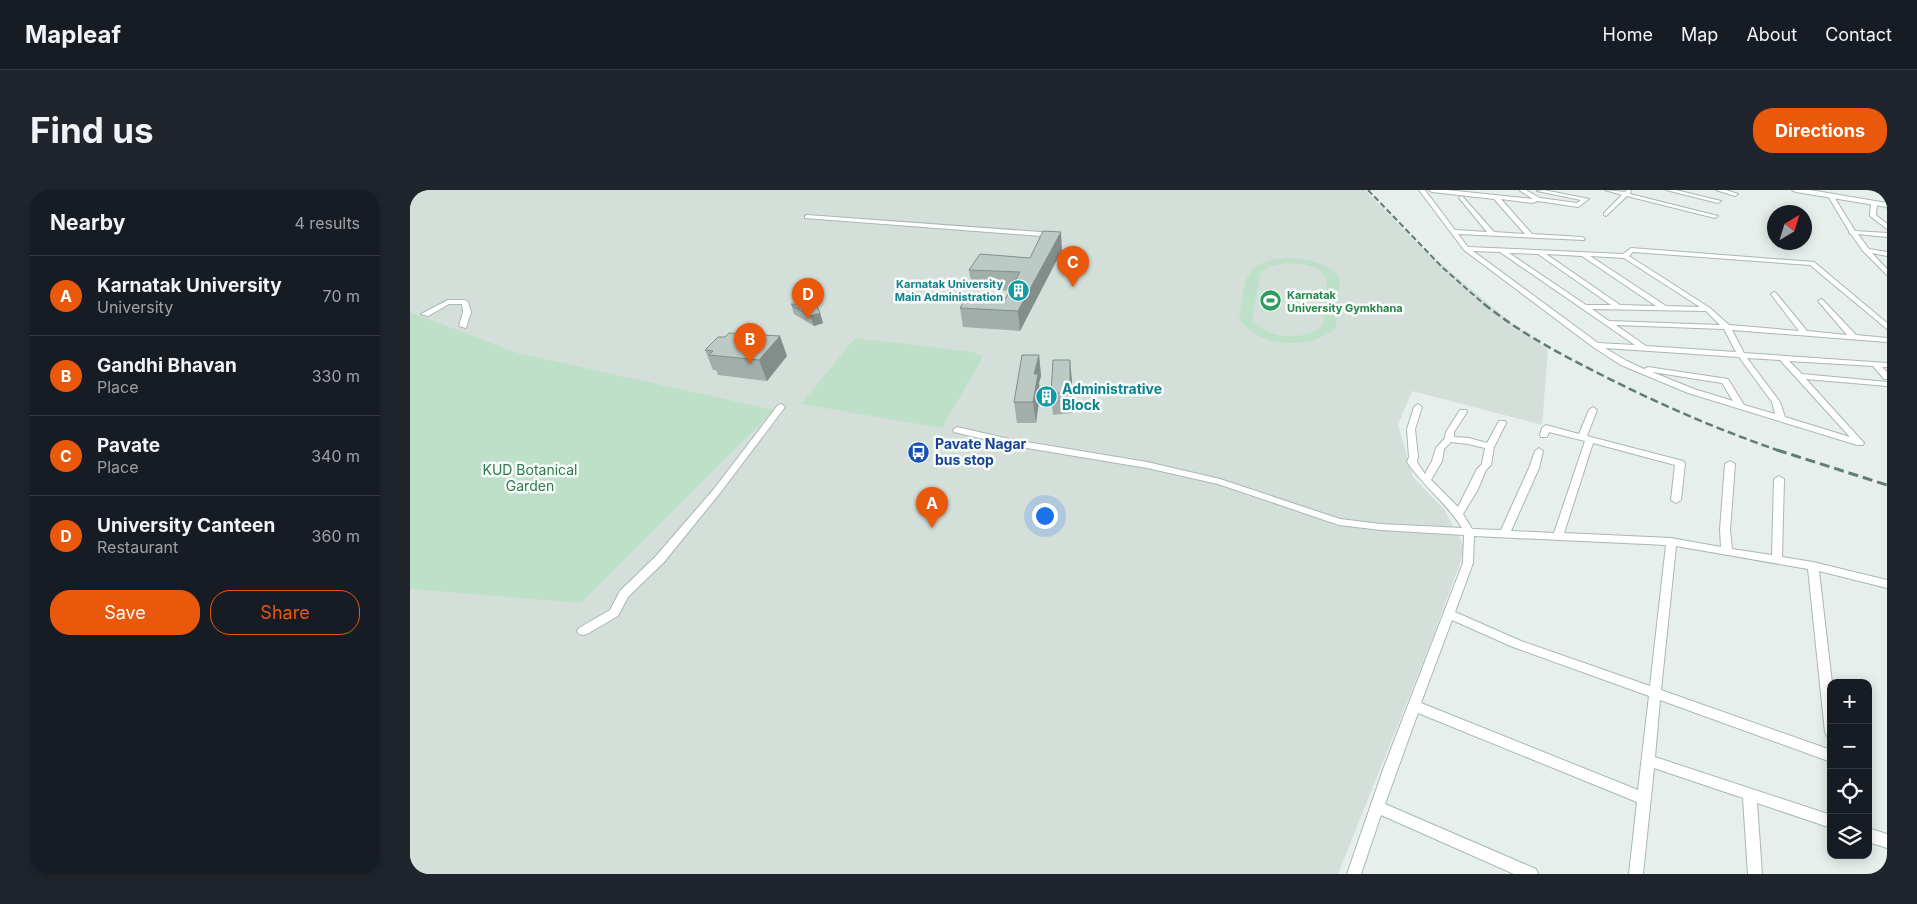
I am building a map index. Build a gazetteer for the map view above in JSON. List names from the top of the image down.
{
  "parks": ["KUD Botanical Garden"],
  "places": {
    "building": ["Karnatak University Main Administration", "Administrative Block"],
    "sports": ["Karnatak University Gymkhana"],
    "bus stop": ["Pavate Nagar bus stop"]
  },
  "north": "top right",
  "page": {
    "header": "Mapleaf",
    "nav": [
      "Home",
      "Map",
      "About",
      "Contact"
    ],
    "buttons": [
      "Directions",
      ["Save", "Share"]
    ],
    "title": "Find us",
    "heading": ["Nearby", "4 results"],
    "pins": [
      "C",
      "D",
      "B",
      "A"
    ],
    "list": [
      {
        "mark": "A",
        "name": "Karnatak University",
        "note": "University",
        "value": "70 m"
      },
      {
        "mark": "B",
        "name": "Gandhi Bhavan",
        "note": "Place",
        "value": "330 m"
      },
      {
        "mark": "C",
        "name": "Pavate",
        "note": "Place",
        "value": "340 m"
      },
      {
        "mark": "D",
        "name": "University Canteen",
        "note": "Restaurant",
        "value": "360 m"
      }
    ],
    "map_buttons": ["+", "−"]
  }
}
